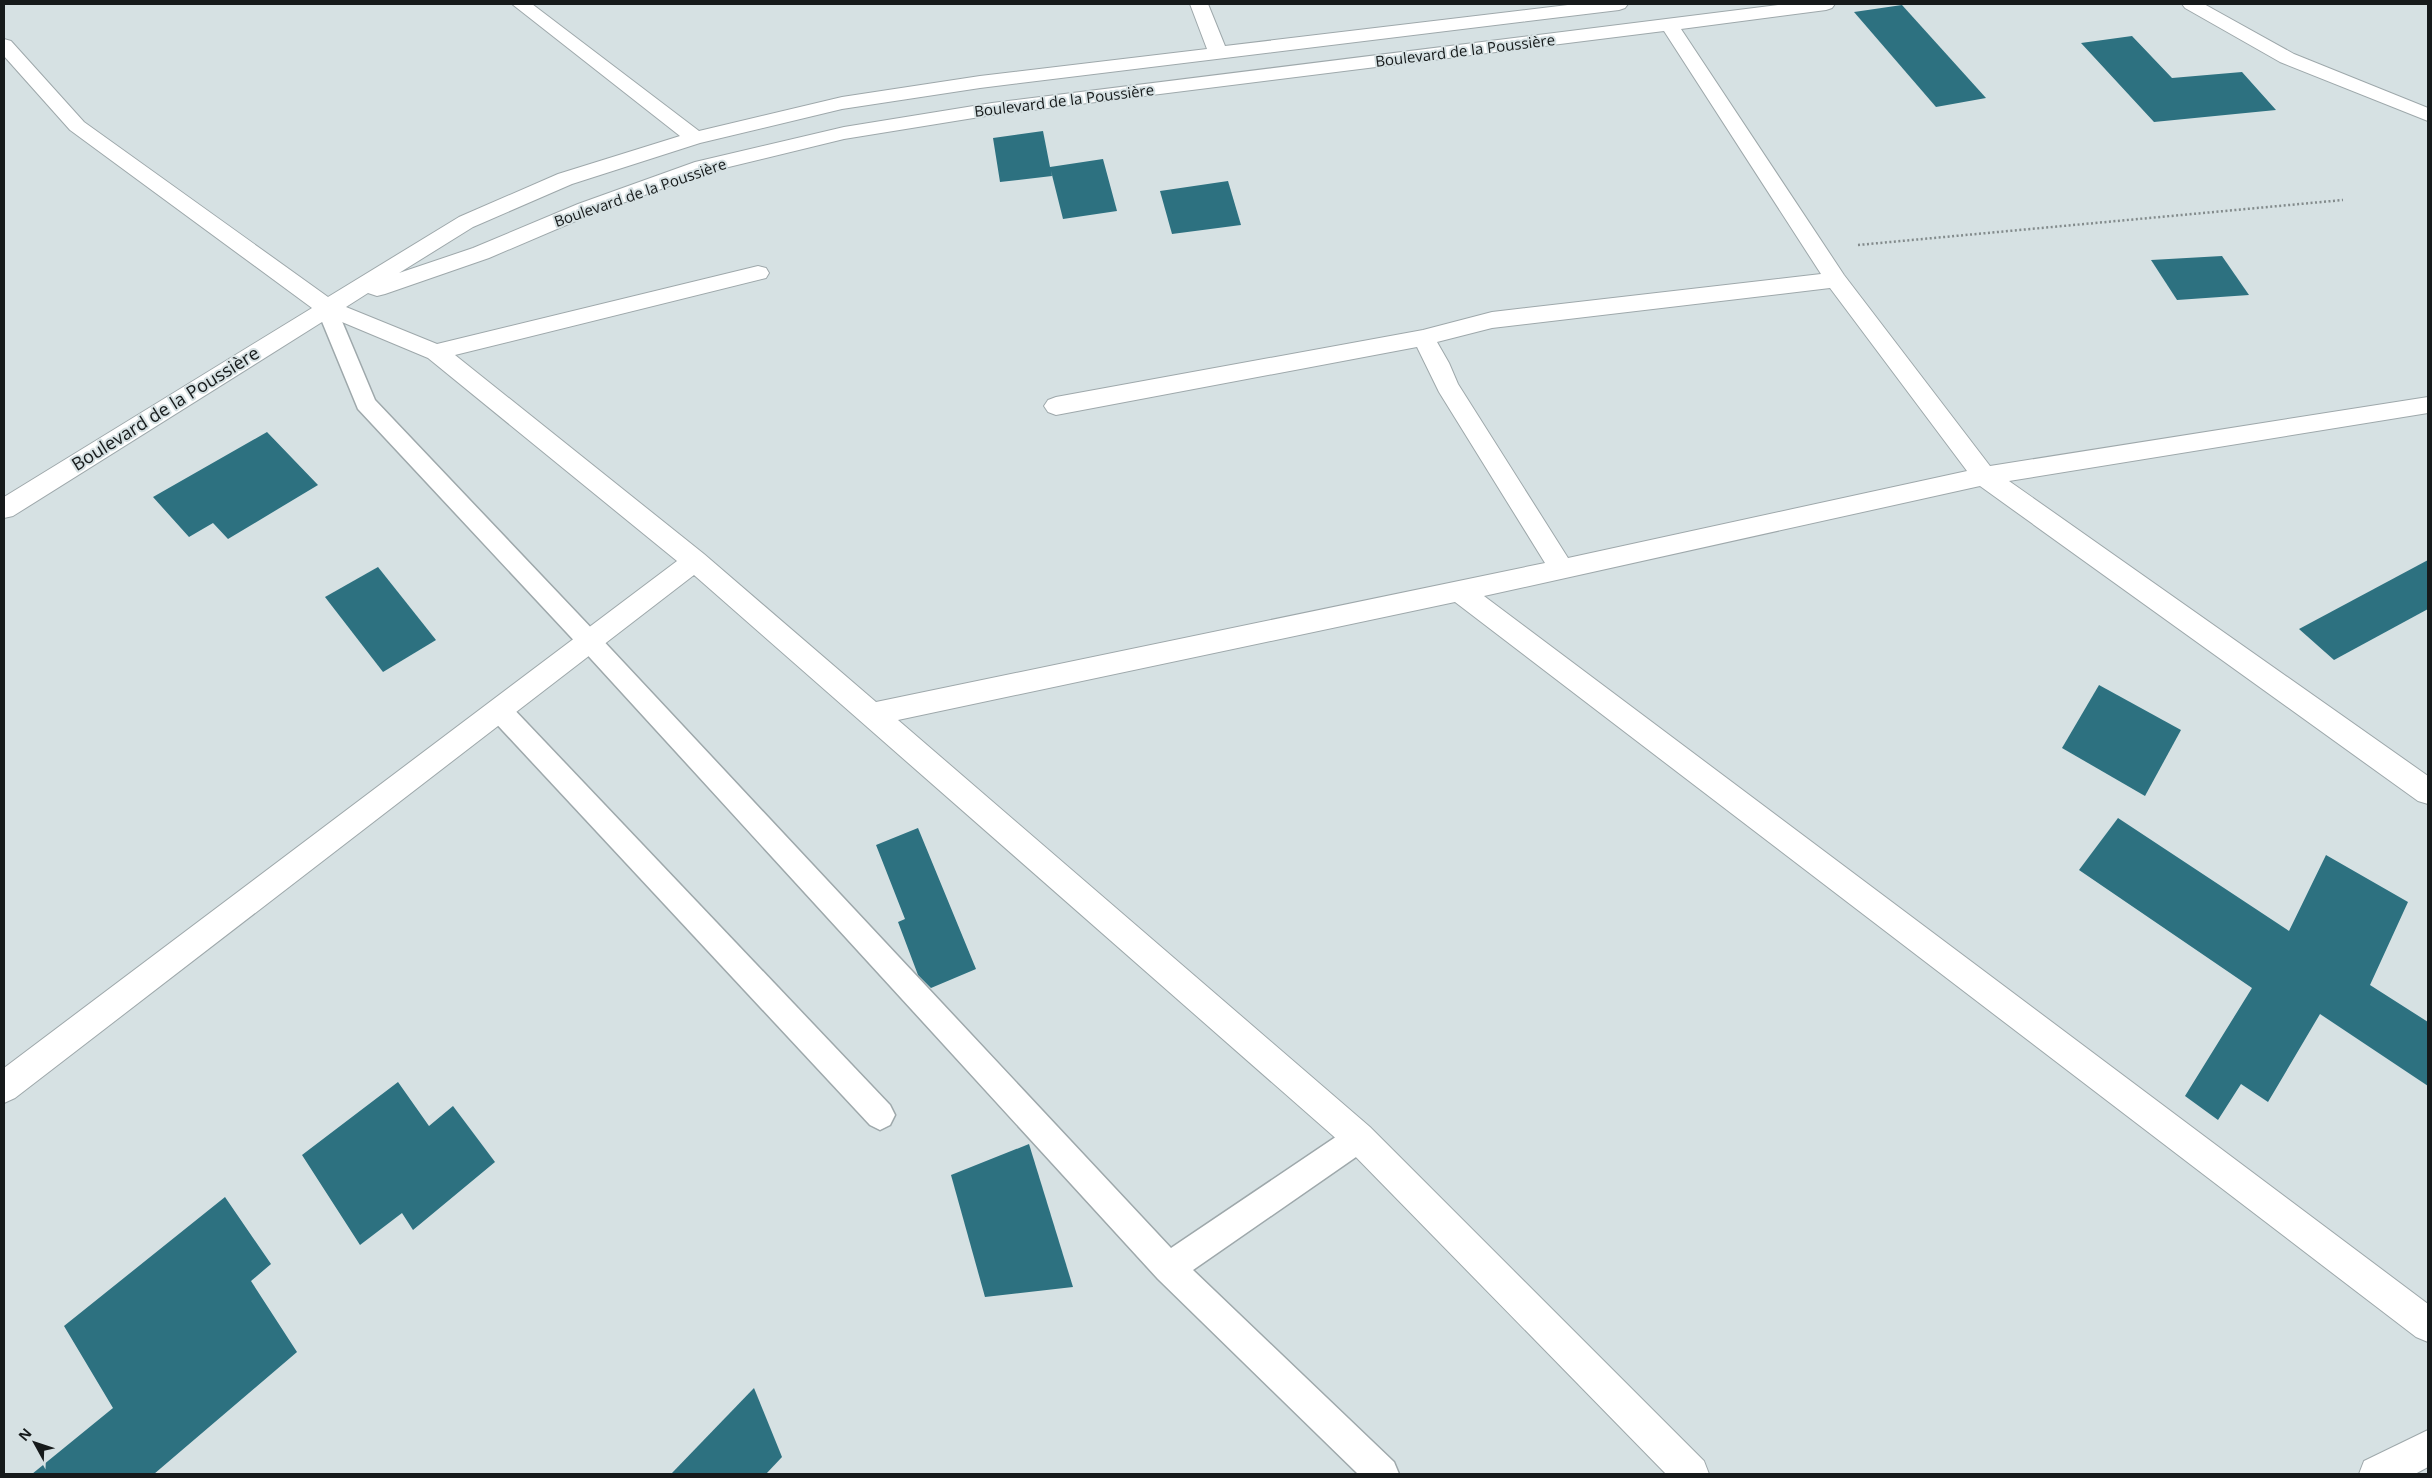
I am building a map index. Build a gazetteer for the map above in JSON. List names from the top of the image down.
{
  "streets": {
    "street": ["Boulevard de la Poussière"]
  },
  "north": "top left"
}
